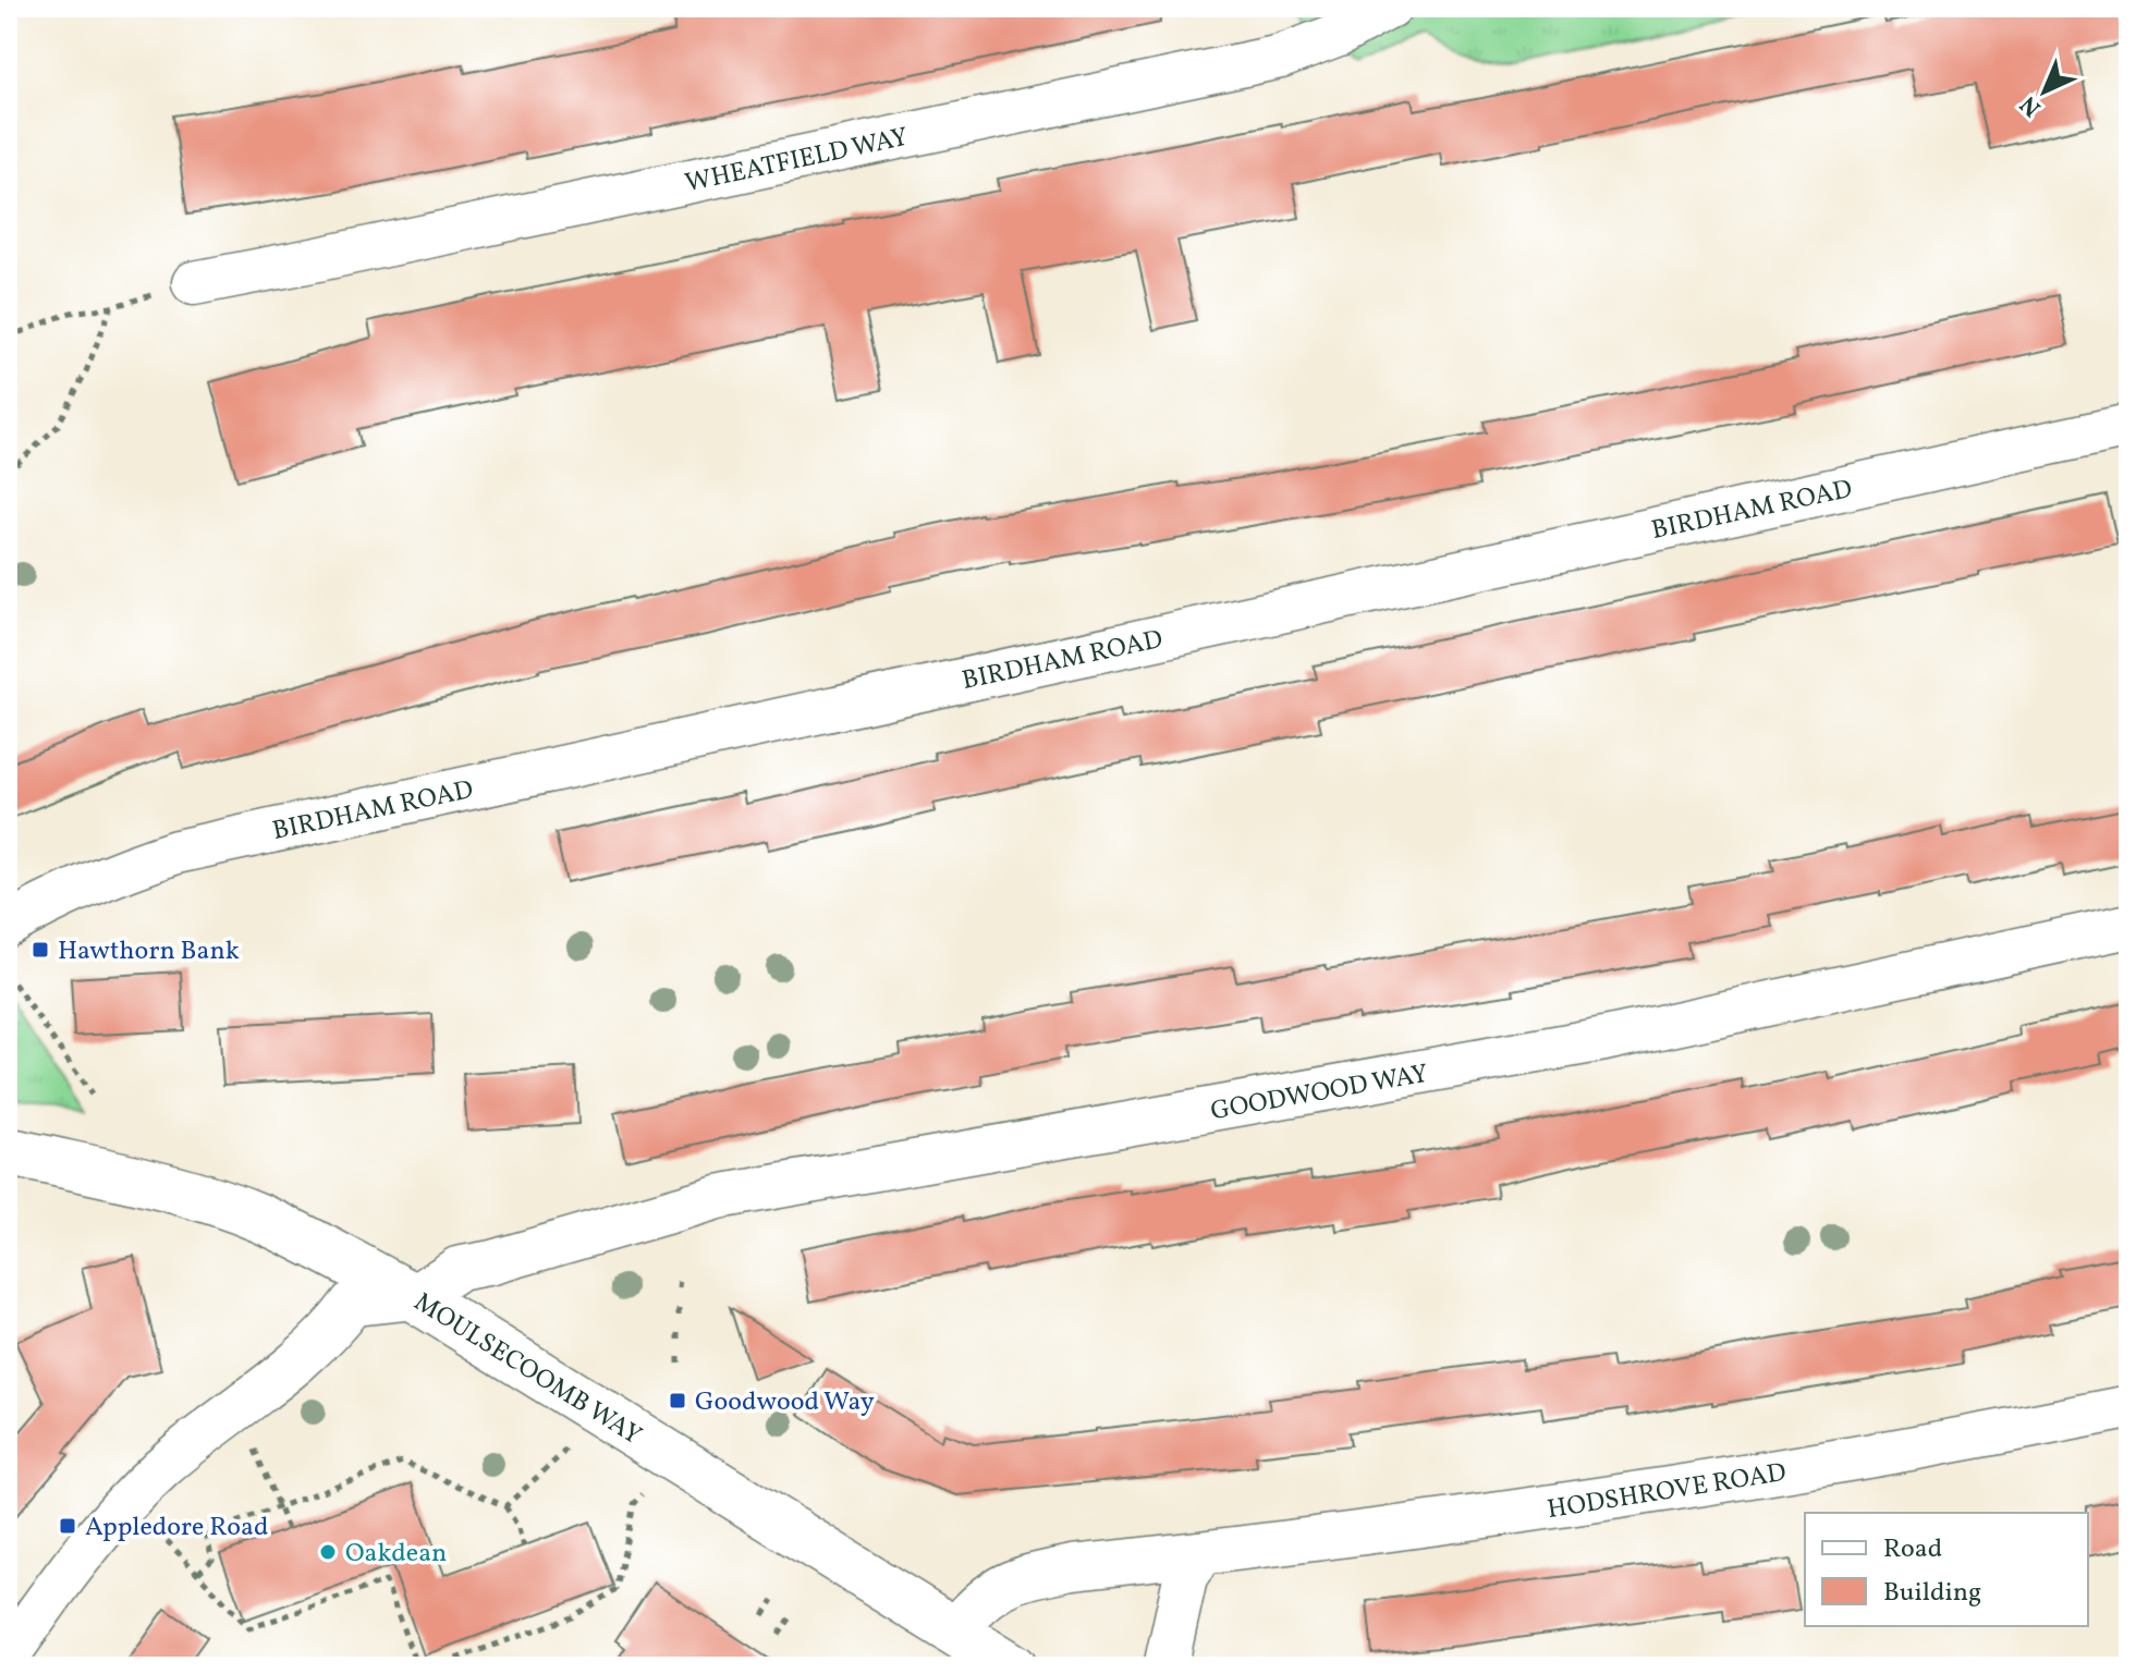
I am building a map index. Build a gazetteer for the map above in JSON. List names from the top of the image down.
{
  "streets": {
    "street": [
      "WHEATFIELD WAY",
      "BIRDHAM ROAD",
      "GOODWOOD WAY",
      "MOULSECOOMB WAY",
      "HODSHROVE ROAD"
    ]
  },
  "crossings": [
    ["GOODWOOD WAY", "MOULSECOOMB WAY"],
    ["MOULSECOOMB WAY", "HODSHROVE ROAD"]
  ],
  "places": {
    "transit": ["Hawthorn Bank", "Goodwood Way", "Appledore Road"],
    "other": ["Oakdean"]
  },
  "legend": ["Road", "Building"],
  "north": "bottom left"
}
